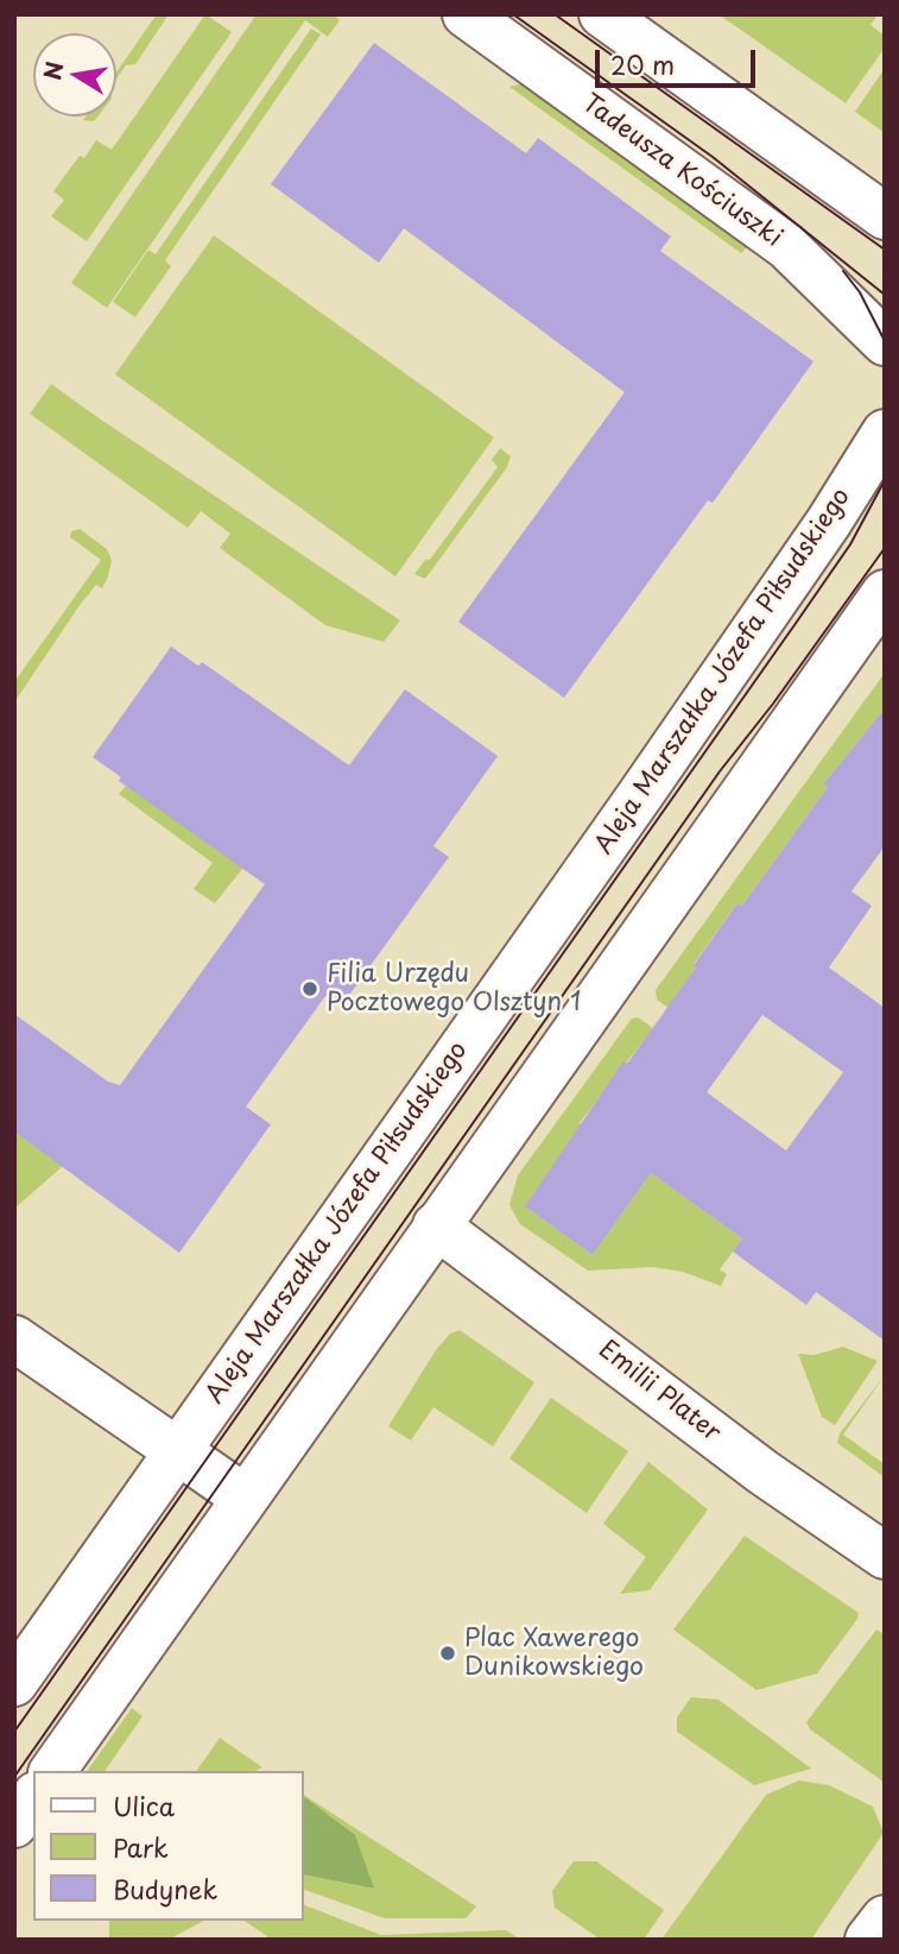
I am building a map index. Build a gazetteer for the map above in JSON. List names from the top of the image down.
{
  "streets": {
    "street": ["Tadeusza Kościuszki", "Aleja Marszałka Józefa Piłsudskiego", "Emilii Plater"]
  },
  "places": ["Filia Urzędu Pocztowego Olsztyn 1", "Plac Xawerego Dunikowskiego"],
  "legend": ["Ulica", "Park", "Budynek"],
  "scale_bar": "20 m",
  "north": "left"
}
